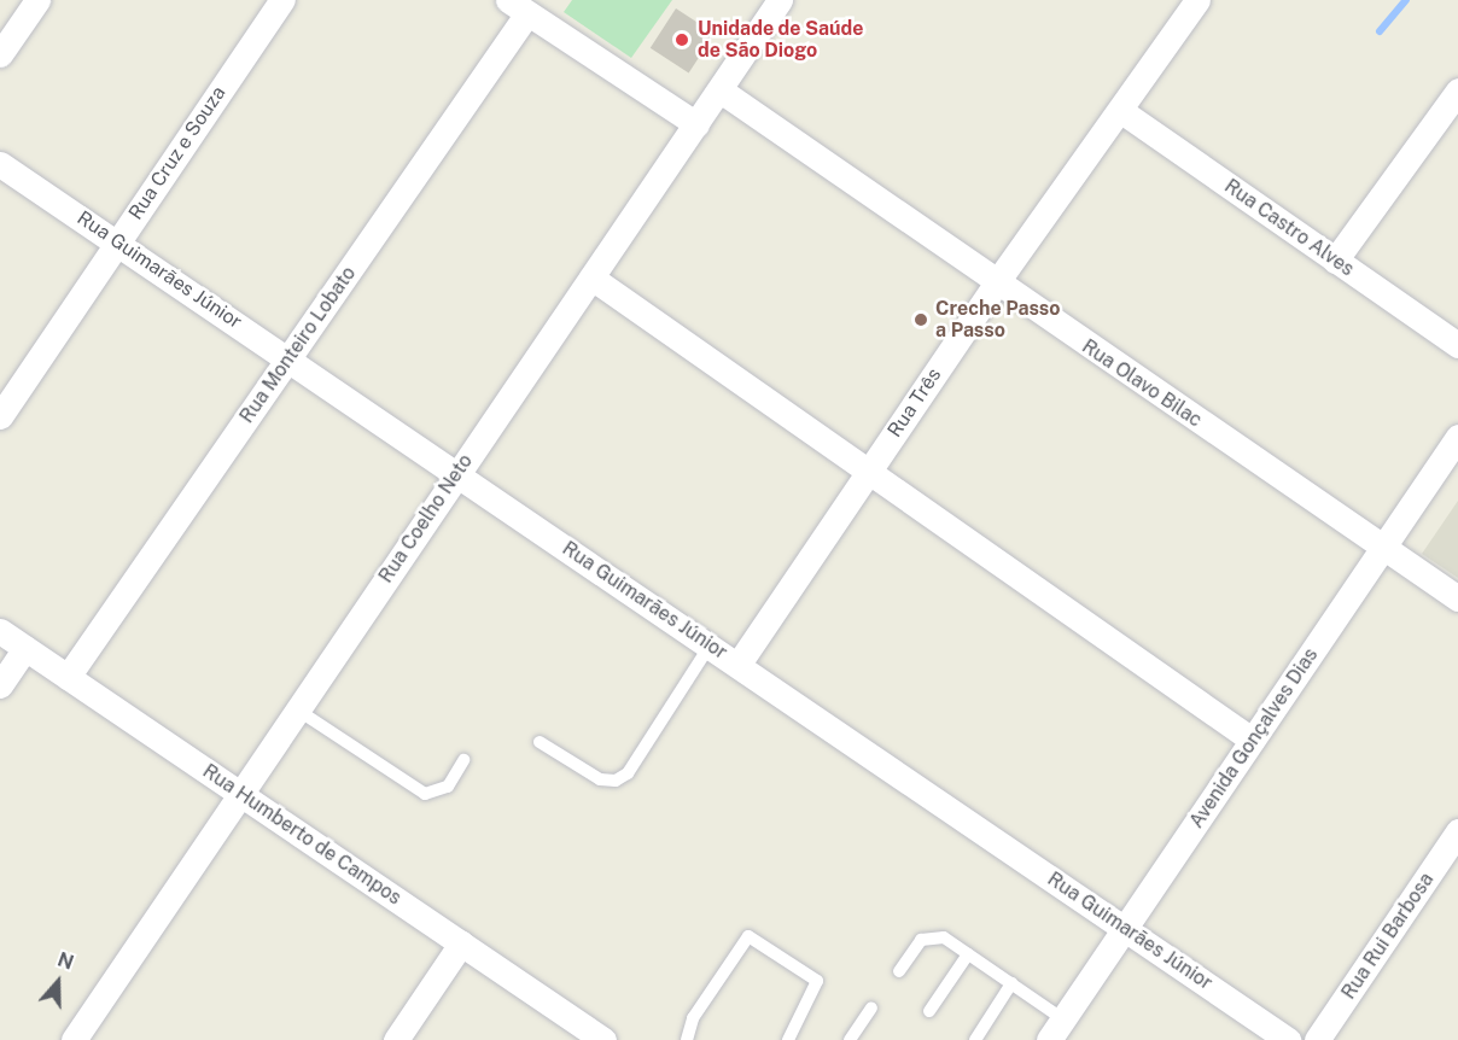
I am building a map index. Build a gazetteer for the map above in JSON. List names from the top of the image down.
{
  "streets": {
    "street": [
      "Rua Cruz e Souza",
      "Rua Castro Alves",
      "Rua Guimarães Júnior",
      "Rua Monteiro Lobato",
      "Rua Olavo Bilac",
      "Rua Três",
      "Rua Coelho Neto",
      "Avenida Gonçalves Dias",
      "Rua Humberto de Campos",
      "Rua Rui Barbosa"
    ]
  },
  "crossings": [
    ["Rua Cruz e Souza", "Rua Guimarães Júnior"],
    ["Rua Castro Alves", "Rua Três"],
    ["Rua Guimarães Júnior", "Rua Monteiro Lobato"],
    ["Rua Guimarães Júnior", "Rua Três"],
    ["Rua Guimarães Júnior", "Rua Coelho Neto"],
    ["Rua Guimarães Júnior", "Avenida Gonçalves Dias"],
    ["Rua Monteiro Lobato", "Rua Humberto de Campos"],
    ["Rua Olavo Bilac", "Rua Três"],
    ["Rua Olavo Bilac", "Rua Coelho Neto"],
    ["Rua Olavo Bilac", "Avenida Gonçalves Dias"],
    ["Rua Coelho Neto", "Rua Humberto de Campos"]
  ],
  "places": ["Unidade de Saúde de São Diogo", "Creche Passo a Passo"],
  "north": "top"
}
